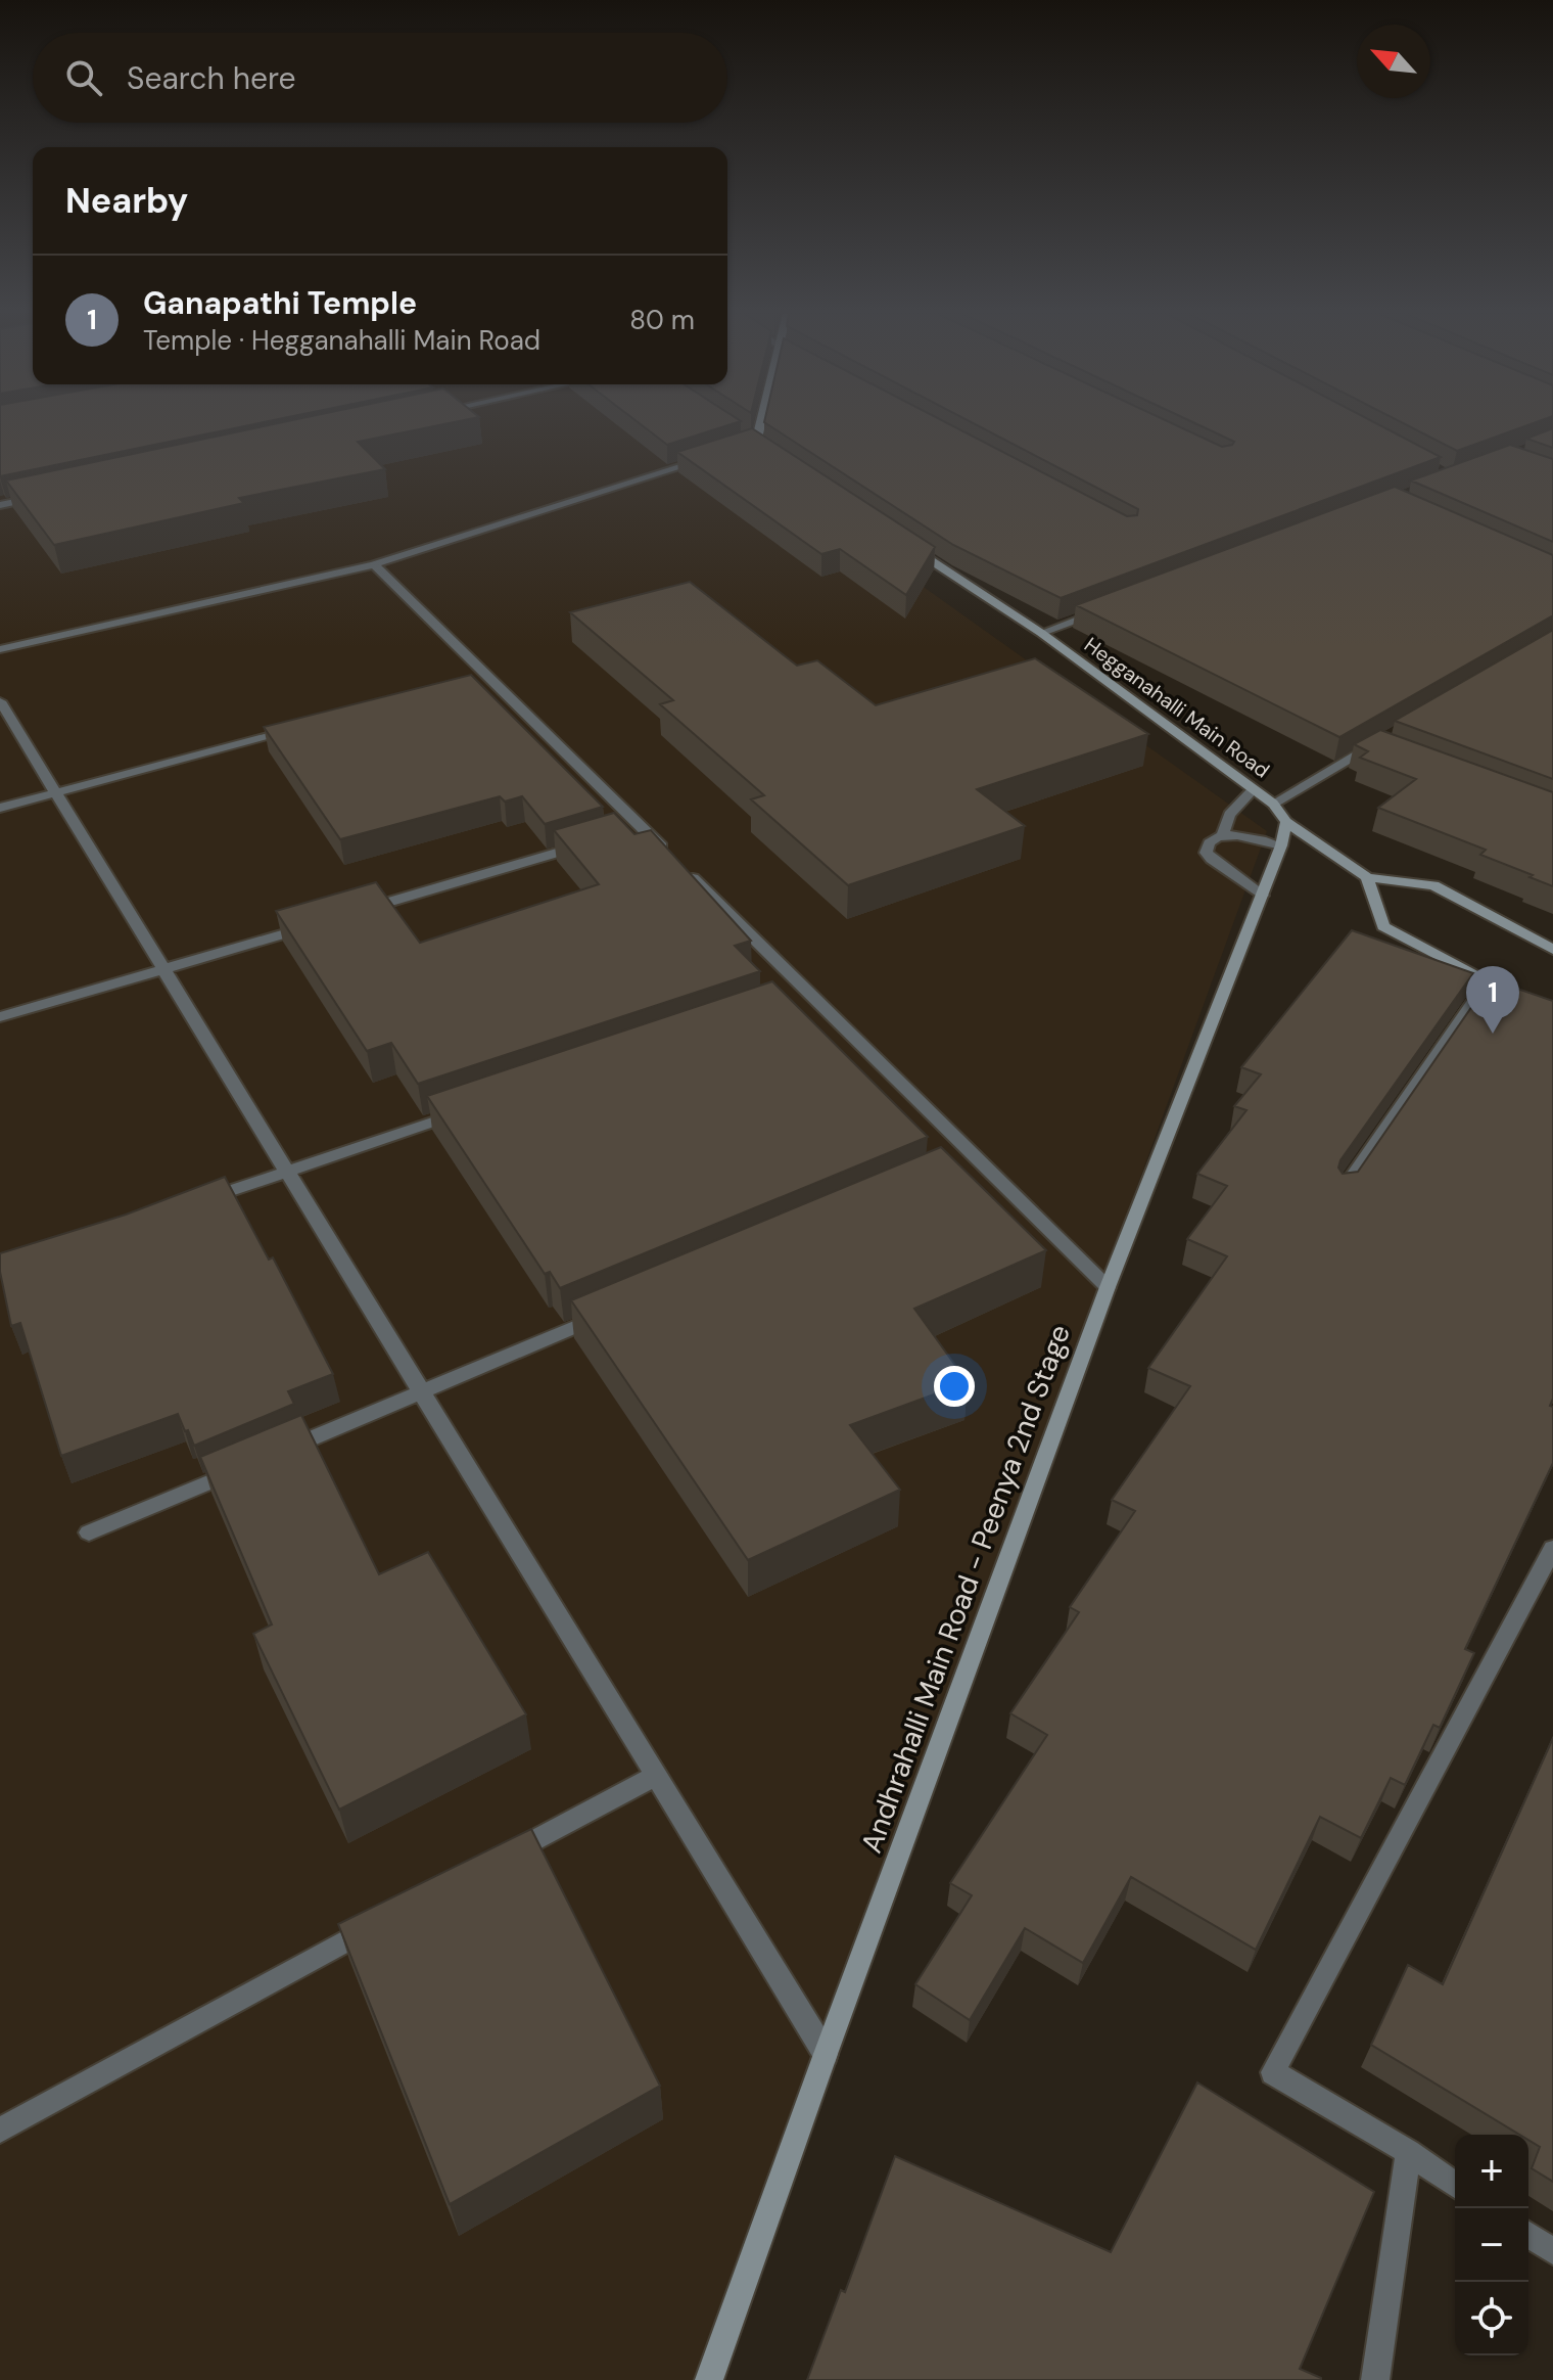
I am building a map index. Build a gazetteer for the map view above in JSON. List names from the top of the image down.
{
  "streets": {
    "street": ["Hegganahalli Main Road", "Andhrahalli Main Road - Peenya 2nd Stage"]
  },
  "crossings": [
    ["Hegganahalli Main Road", "Andhrahalli Main Road - Peenya 2nd Stage"]
  ],
  "north": "top left",
  "page": {
    "search": "Search here",
    "heading": "Nearby",
    "list": [
      {
        "mark": "1",
        "name": "Ganapathi Temple",
        "note": "Temple · Hegganahalli Main Road",
        "value": "80 m"
      }
    ],
    "pins": "1",
    "map_buttons": ["+", "−"]
  }
}
